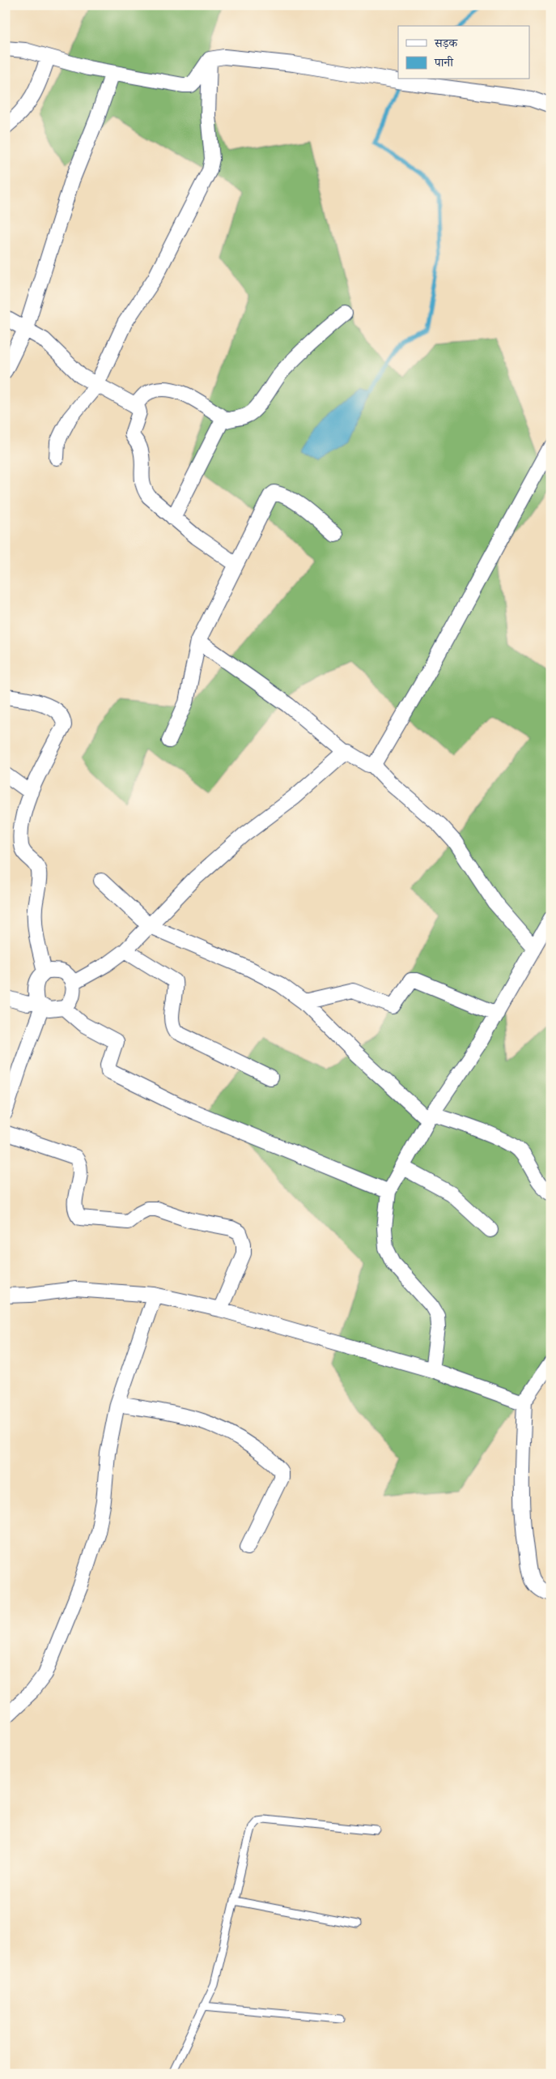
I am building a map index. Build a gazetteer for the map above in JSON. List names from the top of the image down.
{
  "legend": ["सड़क", "पानी"]
}
